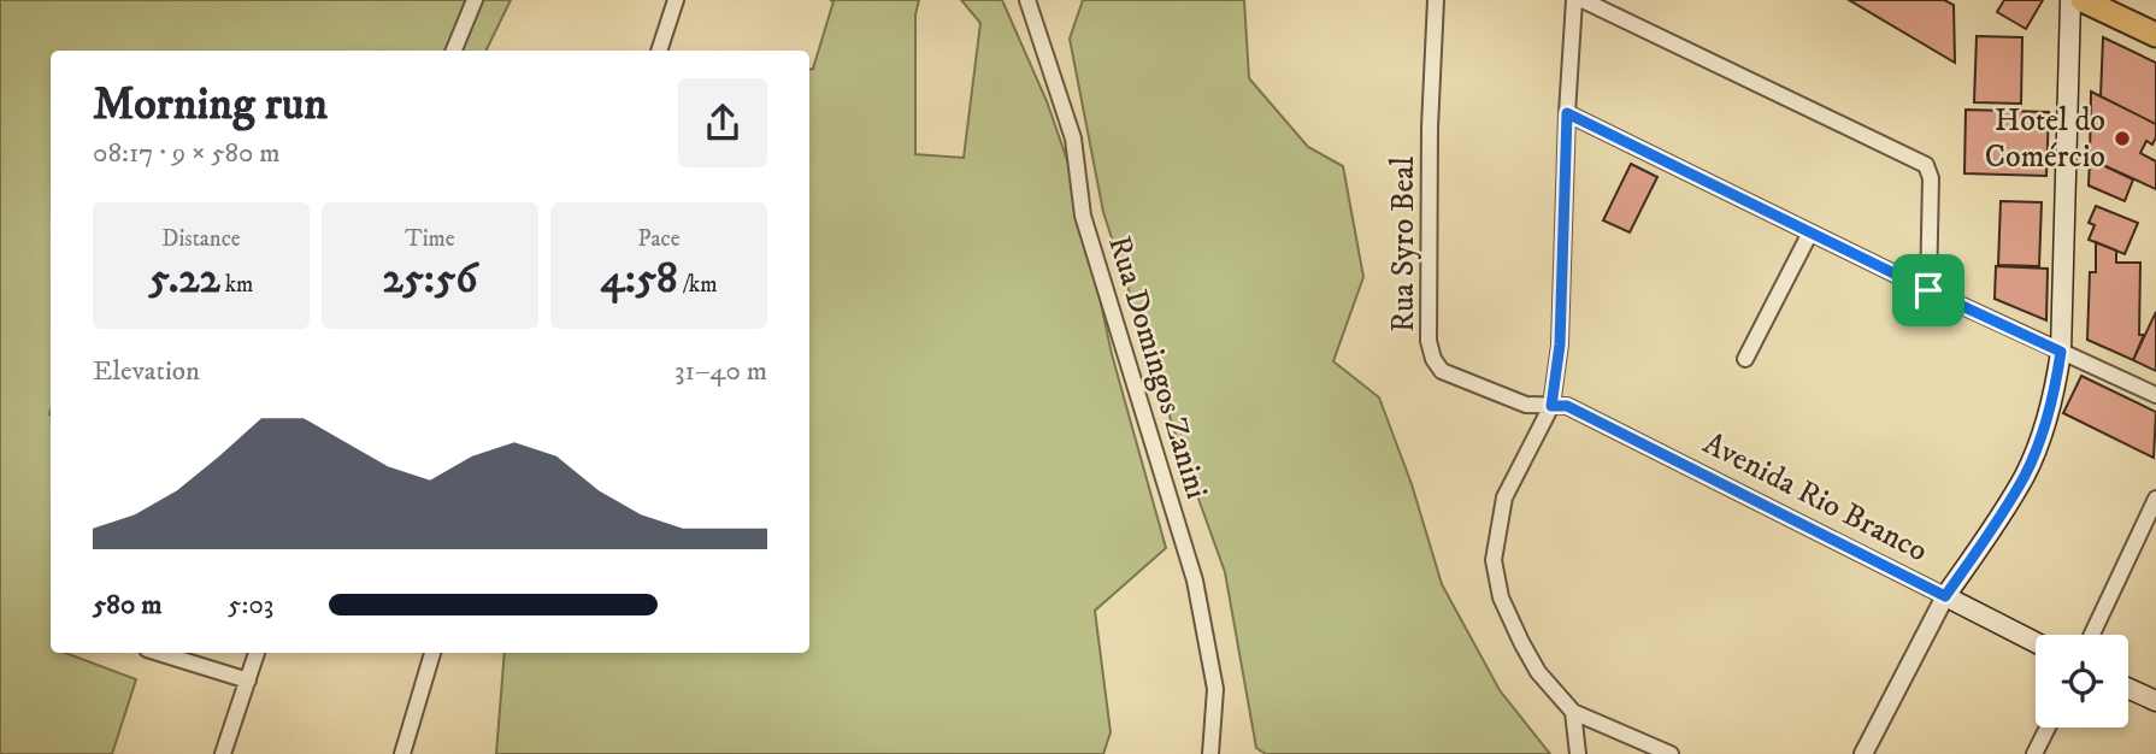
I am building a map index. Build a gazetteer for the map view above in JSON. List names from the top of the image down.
{
  "streets": {
    "main road": ["Avenida Rio Branco"],
    "street": ["Rua Syro Beal", "Rua Domingos Zanini"]
  },
  "crossings": [
    ["Rua Syro Beal", "Avenida Rio Branco"]
  ],
  "places": ["Hotel do Comércio"],
  "page": {
    "heading": ["Morning run", "08:17 · 9 × 580 m"],
    "stats": [
      ["Distance", "5.22 km"],
      ["Time", "25:56"],
      ["Pace", "4:58 /km"]
    ],
    "chart": ["Elevation", "31–40 m"],
    "list": [
      {
        "name": "580 m",
        "note": "5:03"
      }
    ]
  }
}
